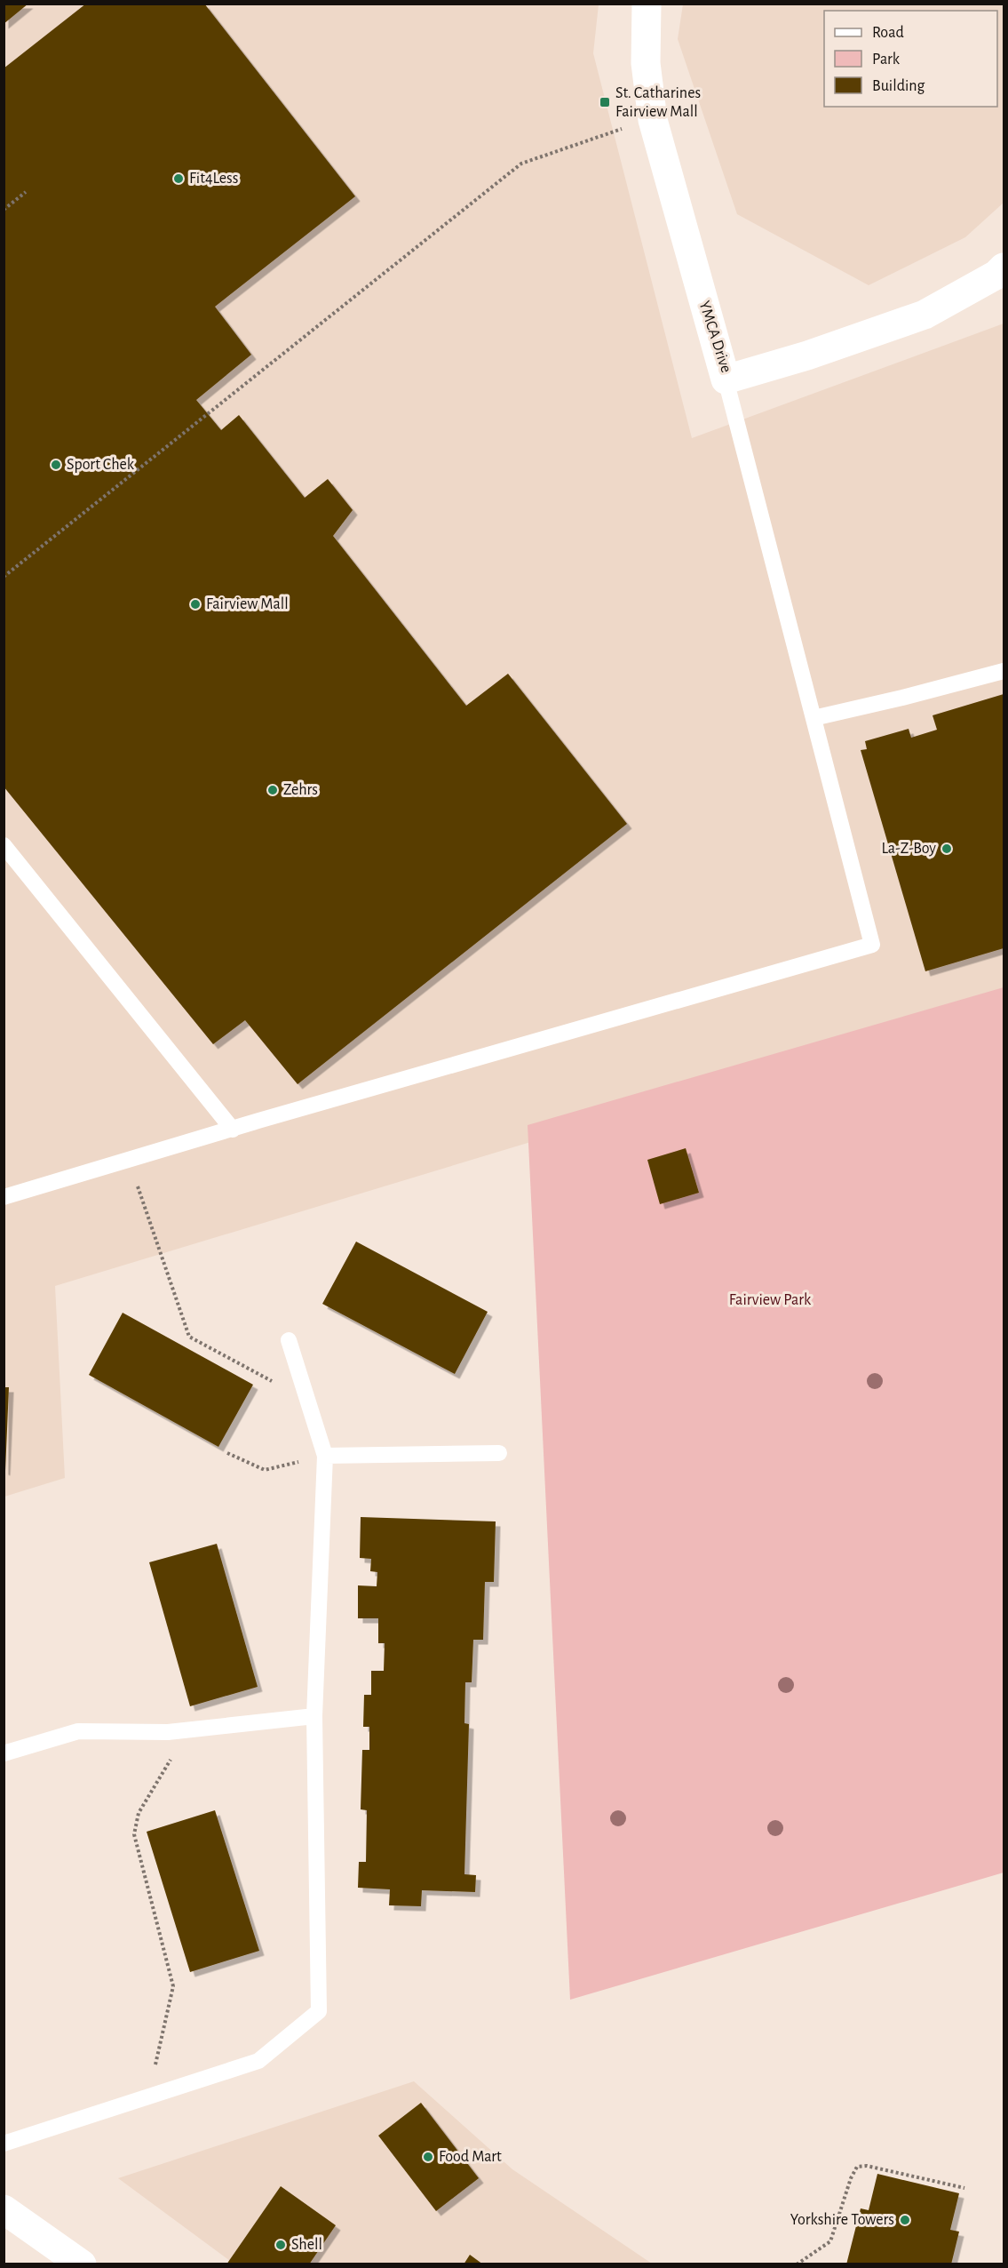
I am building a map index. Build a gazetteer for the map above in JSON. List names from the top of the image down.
{
  "streets": {
    "street": ["YMCA Drive"]
  },
  "parks": ["Fairview Park"],
  "places": {
    "transit": ["St. Catharines Fairview Mall"],
    "other": [
      "Fit4Less",
      "Sport Chek",
      "Fairview Mall",
      "Zehrs",
      "La-Z-Boy",
      "Food Mart",
      "Yorkshire Towers",
      "Shell"
    ]
  },
  "legend": ["Road", "Park", "Building"]
}
